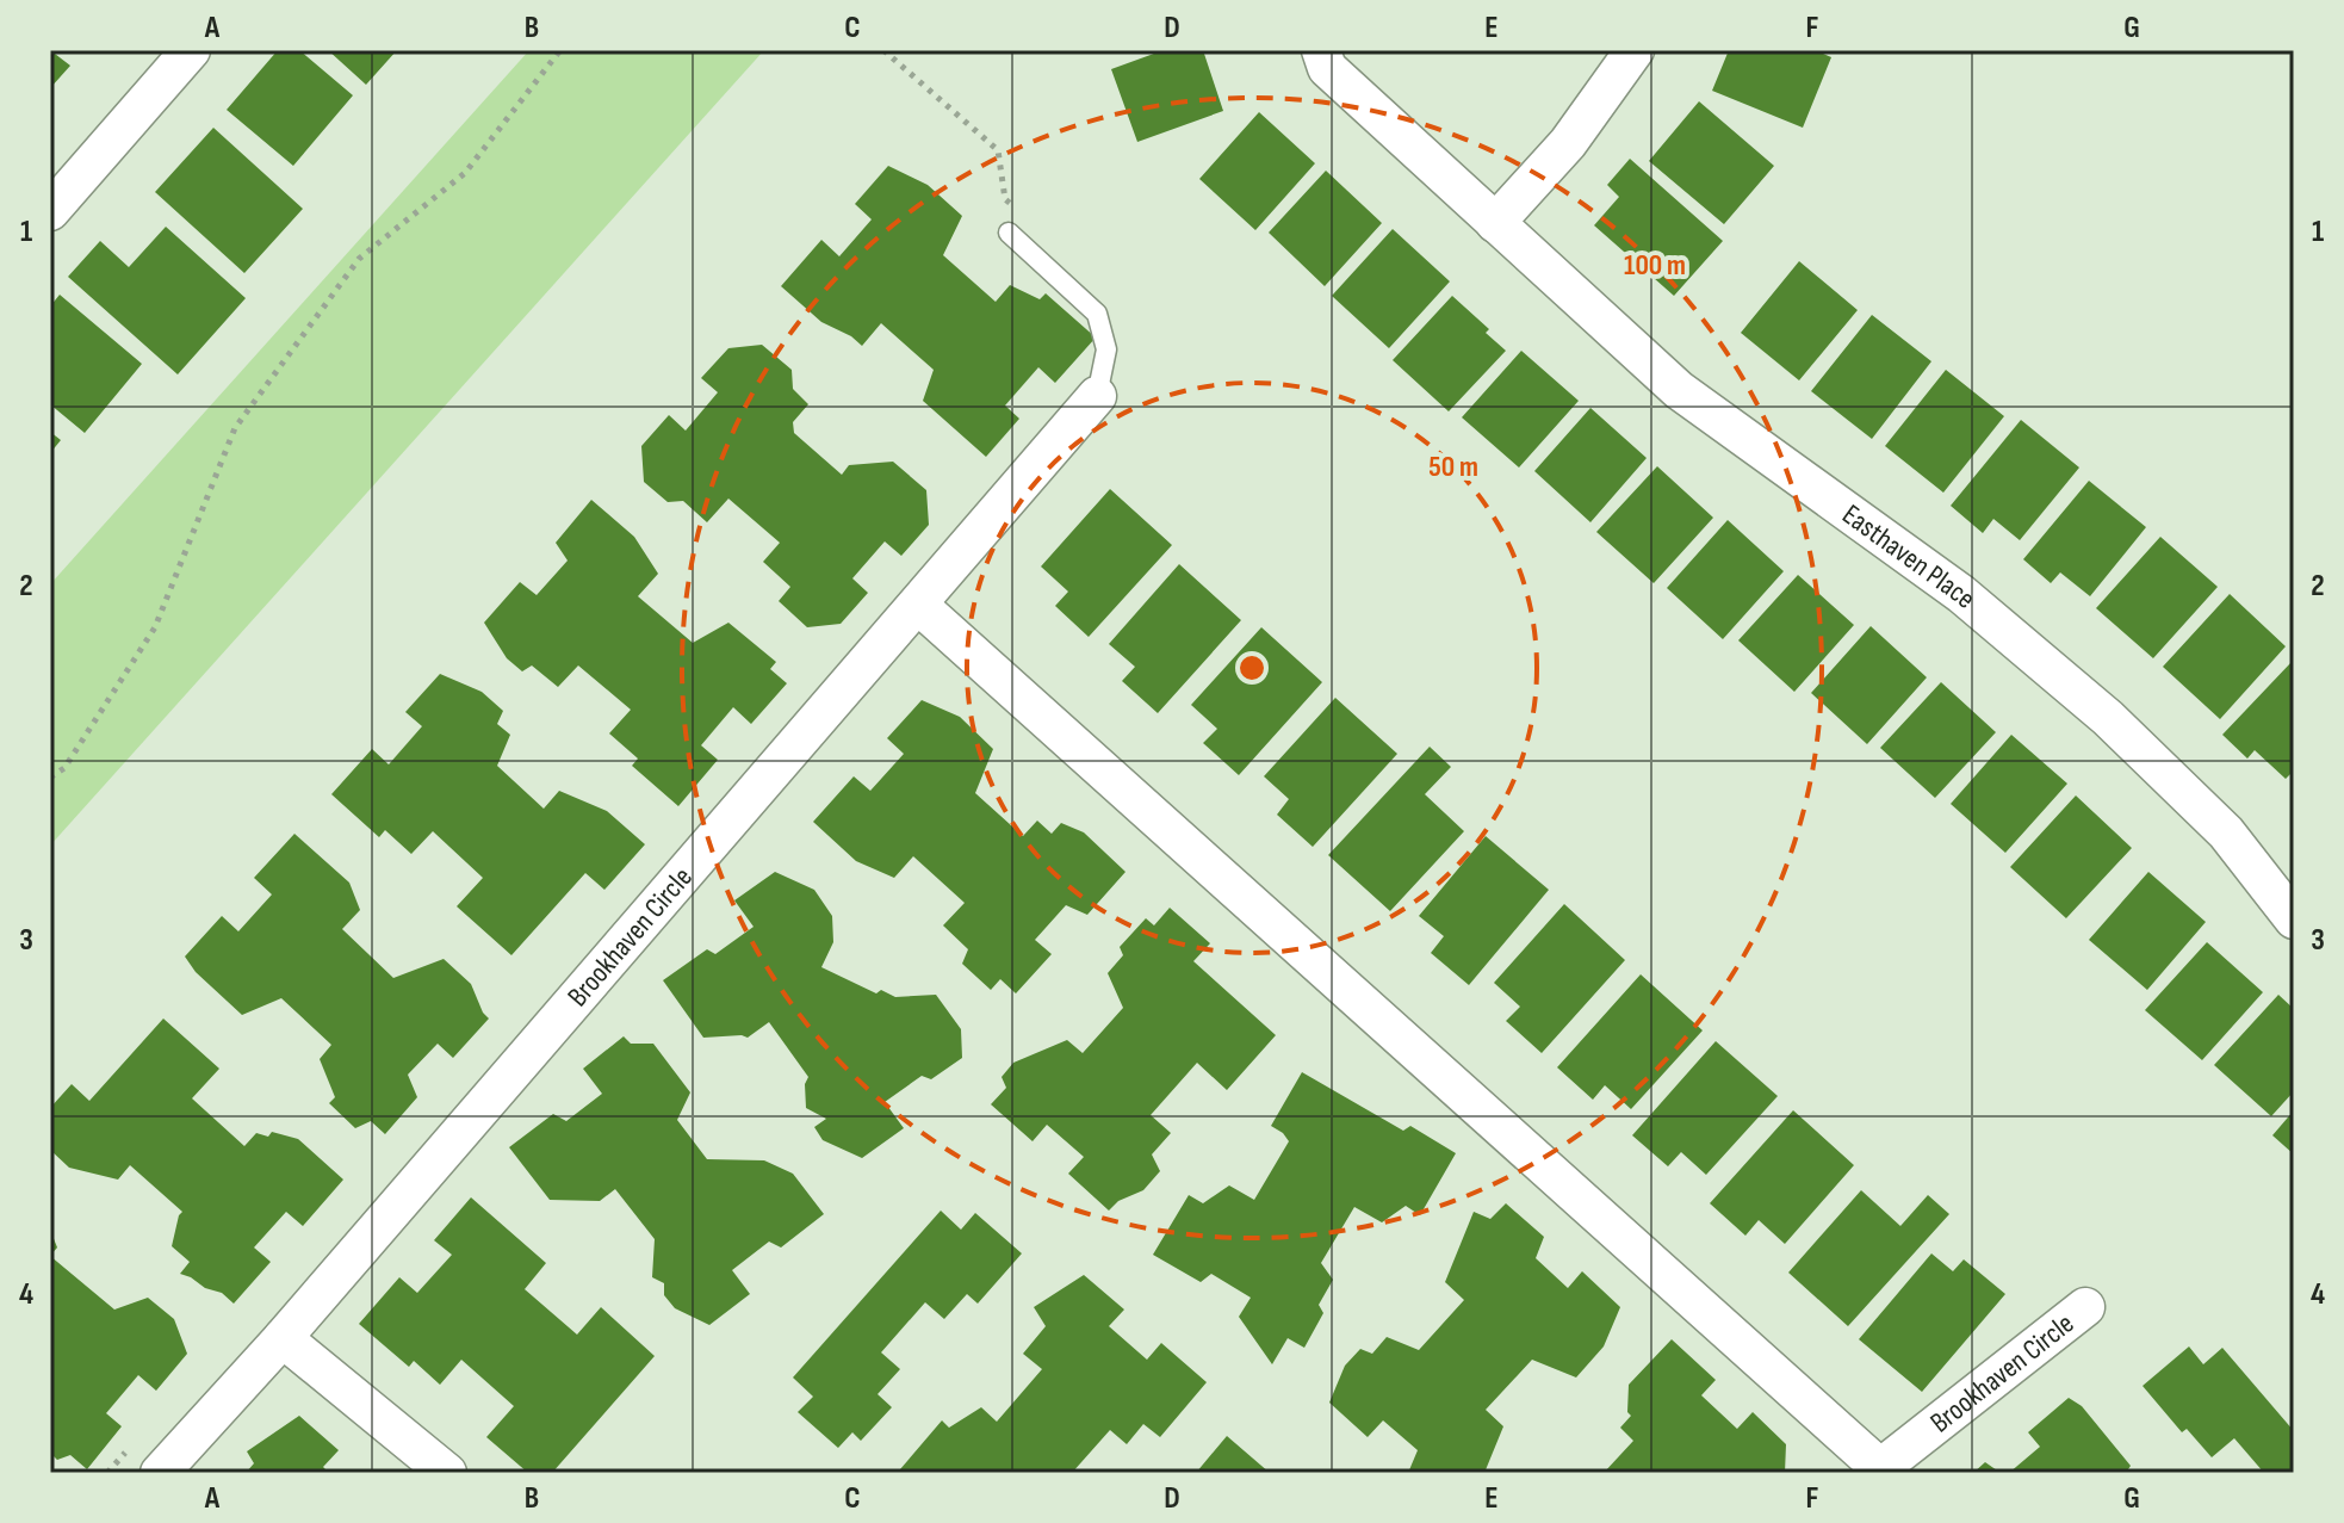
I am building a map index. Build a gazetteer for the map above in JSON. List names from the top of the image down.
{
  "streets": {
    "street": ["Easthaven Place", "Brookhaven Circle"]
  },
  "grid": {
    "columns": [
      "A",
      "B",
      "C",
      "D",
      "E",
      "F",
      "G"
    ],
    "rows": [
      "1",
      "2",
      "3",
      "4"
    ]
  },
  "rings": ["100 m", "50 m"]
}
